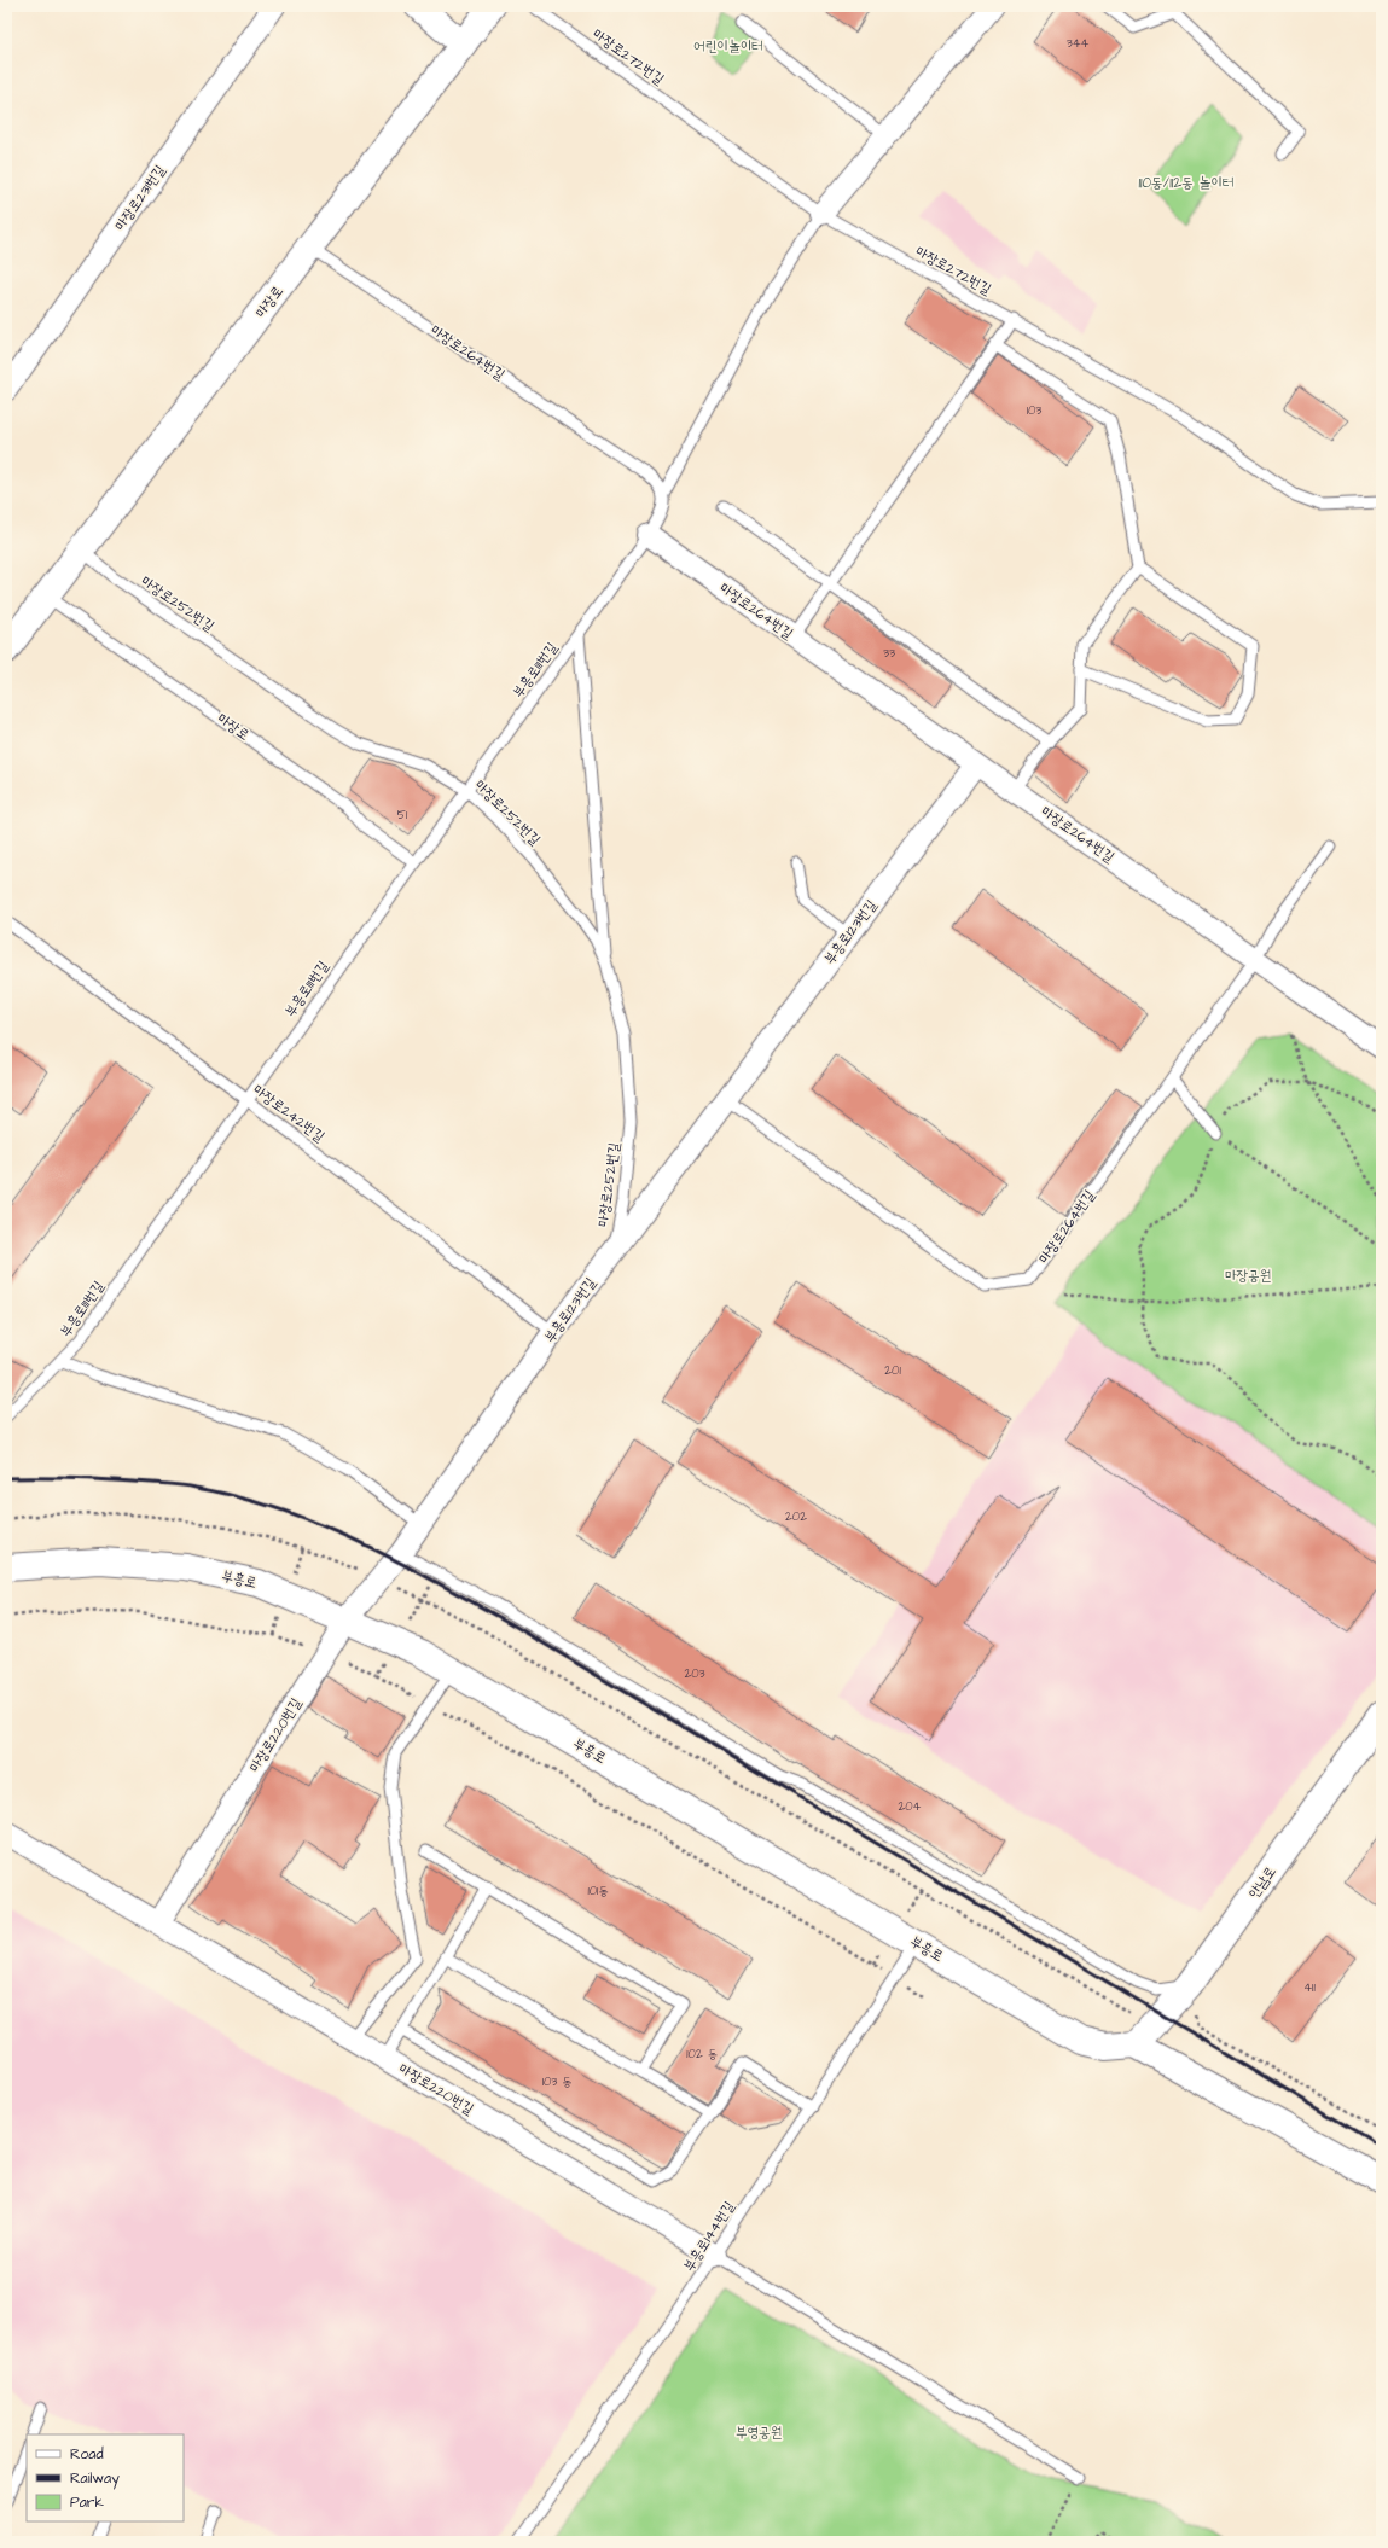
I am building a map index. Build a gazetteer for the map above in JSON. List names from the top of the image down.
{
  "streets": {
    "main road": ["마장로", "부흥로", "안남로"],
    "street": [
      "마장로231번길",
      "마장로264번길",
      "부흥로123번길",
      "마장로220번길"
    ],
    "lane": [
      "마장로272번길",
      "마장로252번길",
      "부흥로111번길",
      "마장로242번길",
      "부흥로144번길"
    ]
  },
  "crossings": [
    ["마장로", "마장로264번길"],
    ["마장로", "마장로252번길"],
    ["마장로", "부흥로111번길"],
    ["마장로264번길", "부흥로111번길"],
    ["마장로264번길", "부흥로123번길"],
    ["마장로252번길", "부흥로111번길"],
    ["마장로252번길", "부흥로123번길"],
    ["부흥로111번길", "마장로242번길"],
    ["부흥로123번길", "마장로242번길"],
    ["부흥로123번길", "부흥로"],
    ["부흥로123번길", "마장로220번길"],
    ["부흥로", "마장로220번길"],
    ["부흥로", "안남로"],
    ["부흥로", "부흥로144번길"],
    ["마장로220번길", "부흥로144번길"]
  ],
  "parks": [
    "어린이놀이터",
    "110동/112동 놀이터",
    "마장공원",
    "부영공원"
  ],
  "house_numbers": [
    "344",
    "103",
    "33",
    "51",
    "201",
    "202",
    "203",
    "204",
    "101동",
    "411",
    "102 동",
    "103 동"
  ],
  "legend": ["Road", "Railway", "Park"]
}
